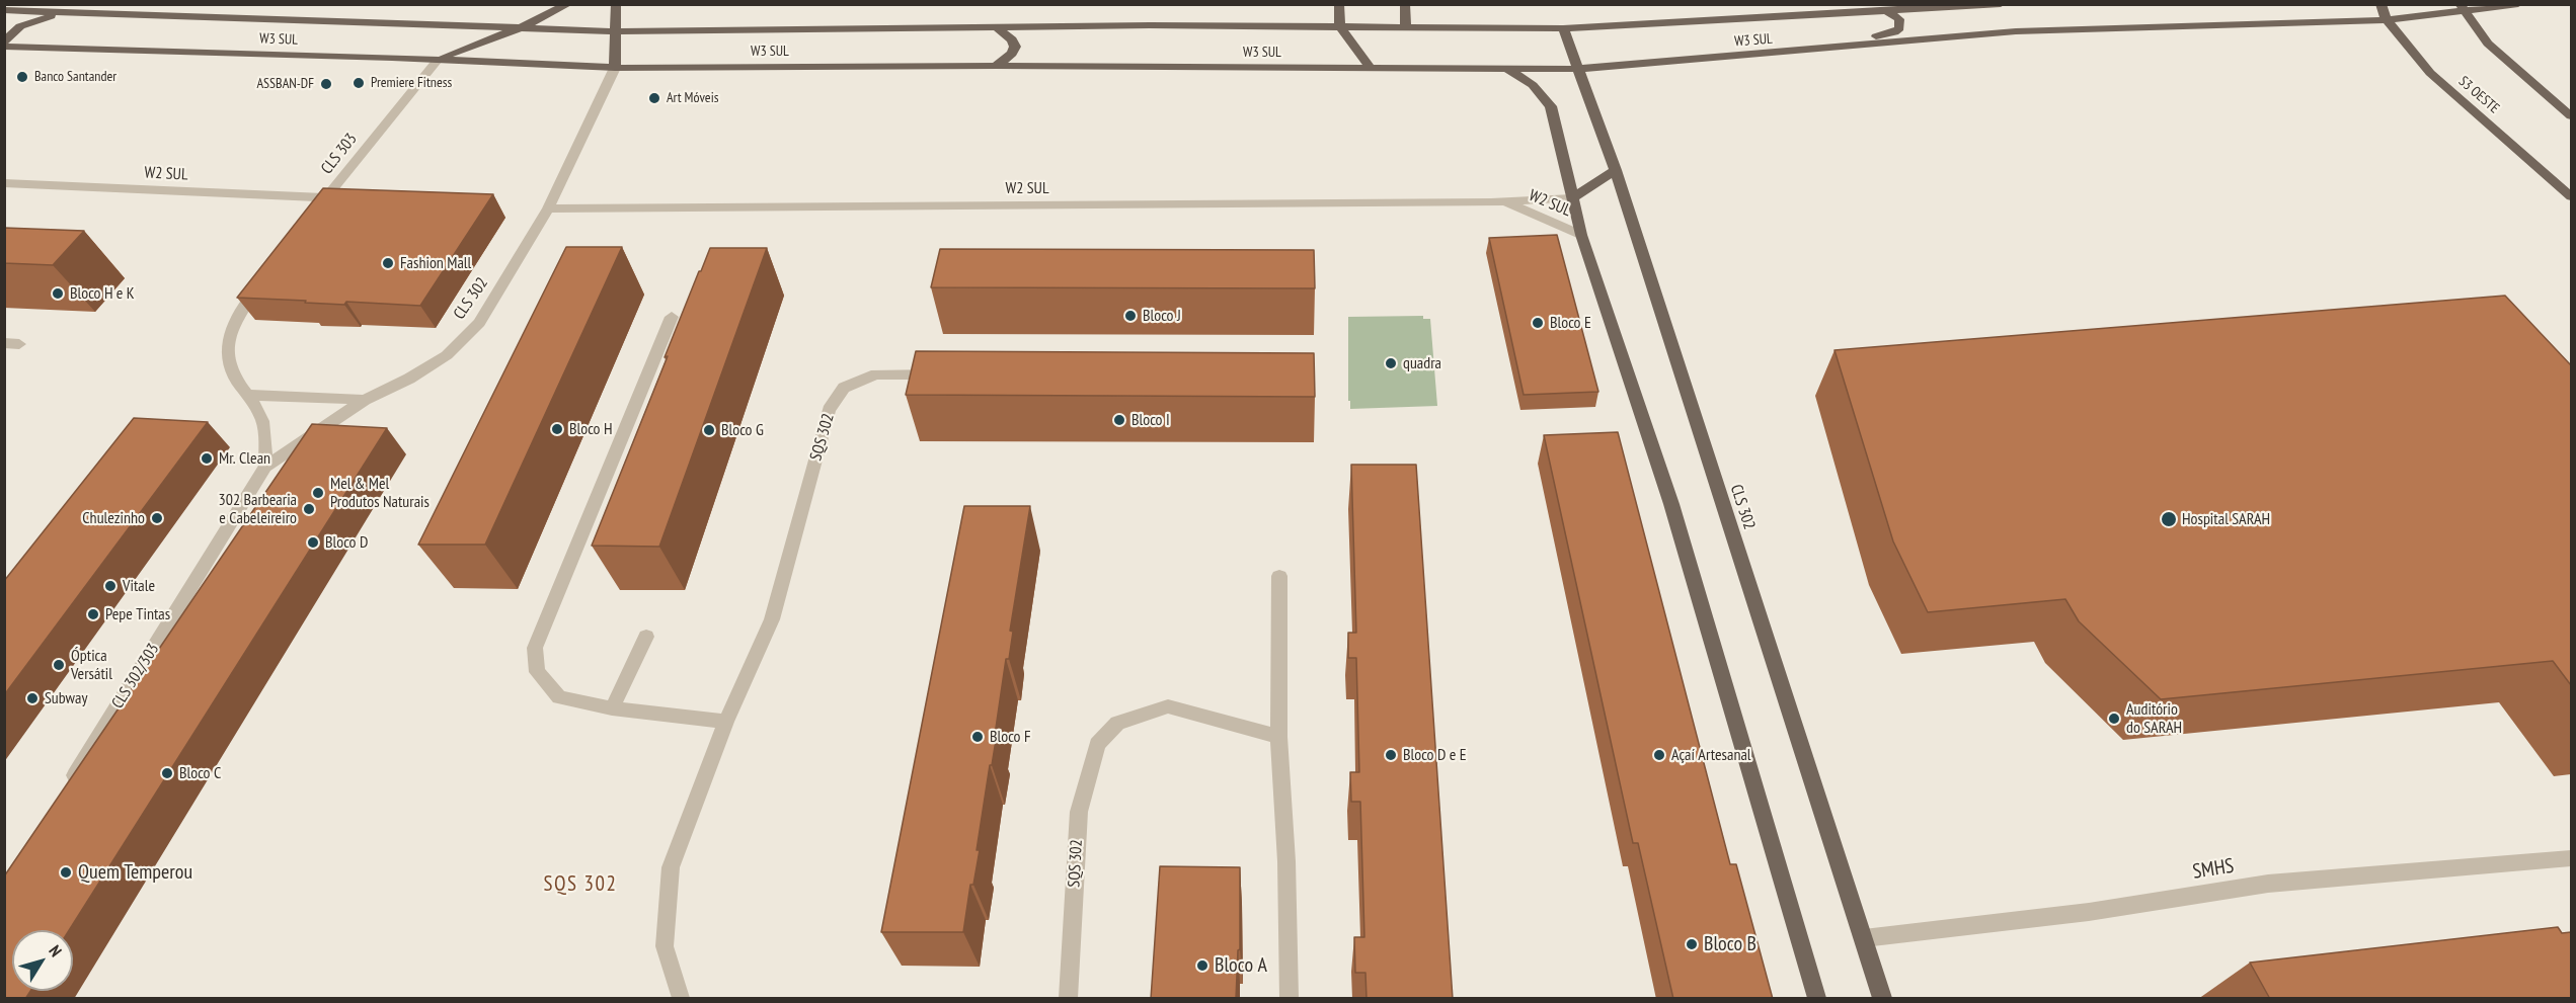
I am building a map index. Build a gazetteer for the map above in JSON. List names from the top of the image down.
{
  "streets": {
    "main road": ["W3 SUL", "S3 OESTE", "CLS 302"],
    "street": [
      "CLS 303",
      "W2 SUL",
      "SQS 302",
      "CLS 302/303",
      "SMHS"
    ]
  },
  "crossings": [
    ["W3 SUL", "S3 OESTE"],
    ["W3 SUL", "CLS 303"],
    ["W3 SUL", "CLS 302"],
    ["CLS 303", "W2 SUL"],
    ["W2 SUL", "CLS 302"],
    ["CLS 302", "CLS 302/303"],
    ["CLS 302", "SMHS"]
  ],
  "districts": ["SQS 302"],
  "places": [
    "Banco Santander",
    "Premiere Fitness",
    "ASSBAN-DF",
    "Art Móveis",
    "Fashion Mall",
    "Bloco H e K",
    "Bloco J",
    "Bloco E",
    "quadra",
    "Bloco I",
    "Bloco H",
    "Bloco G",
    "Mr. Clean",
    "Mel & Mel Produtos Naturais",
    "302 Barbearia e Cabeleireiro",
    "Chulezinho",
    "Hospital SARAH",
    "Bloco D",
    "Vitale",
    "Pepe Tintas",
    "Óptica Versátil",
    "Subway",
    "Auditório do SARAH",
    "Bloco F",
    "Bloco D e E",
    "Açaí Artesanal",
    "Bloco C",
    "Quem Temperou",
    "Bloco B",
    "Bloco A"
  ],
  "north": "top right"
}
